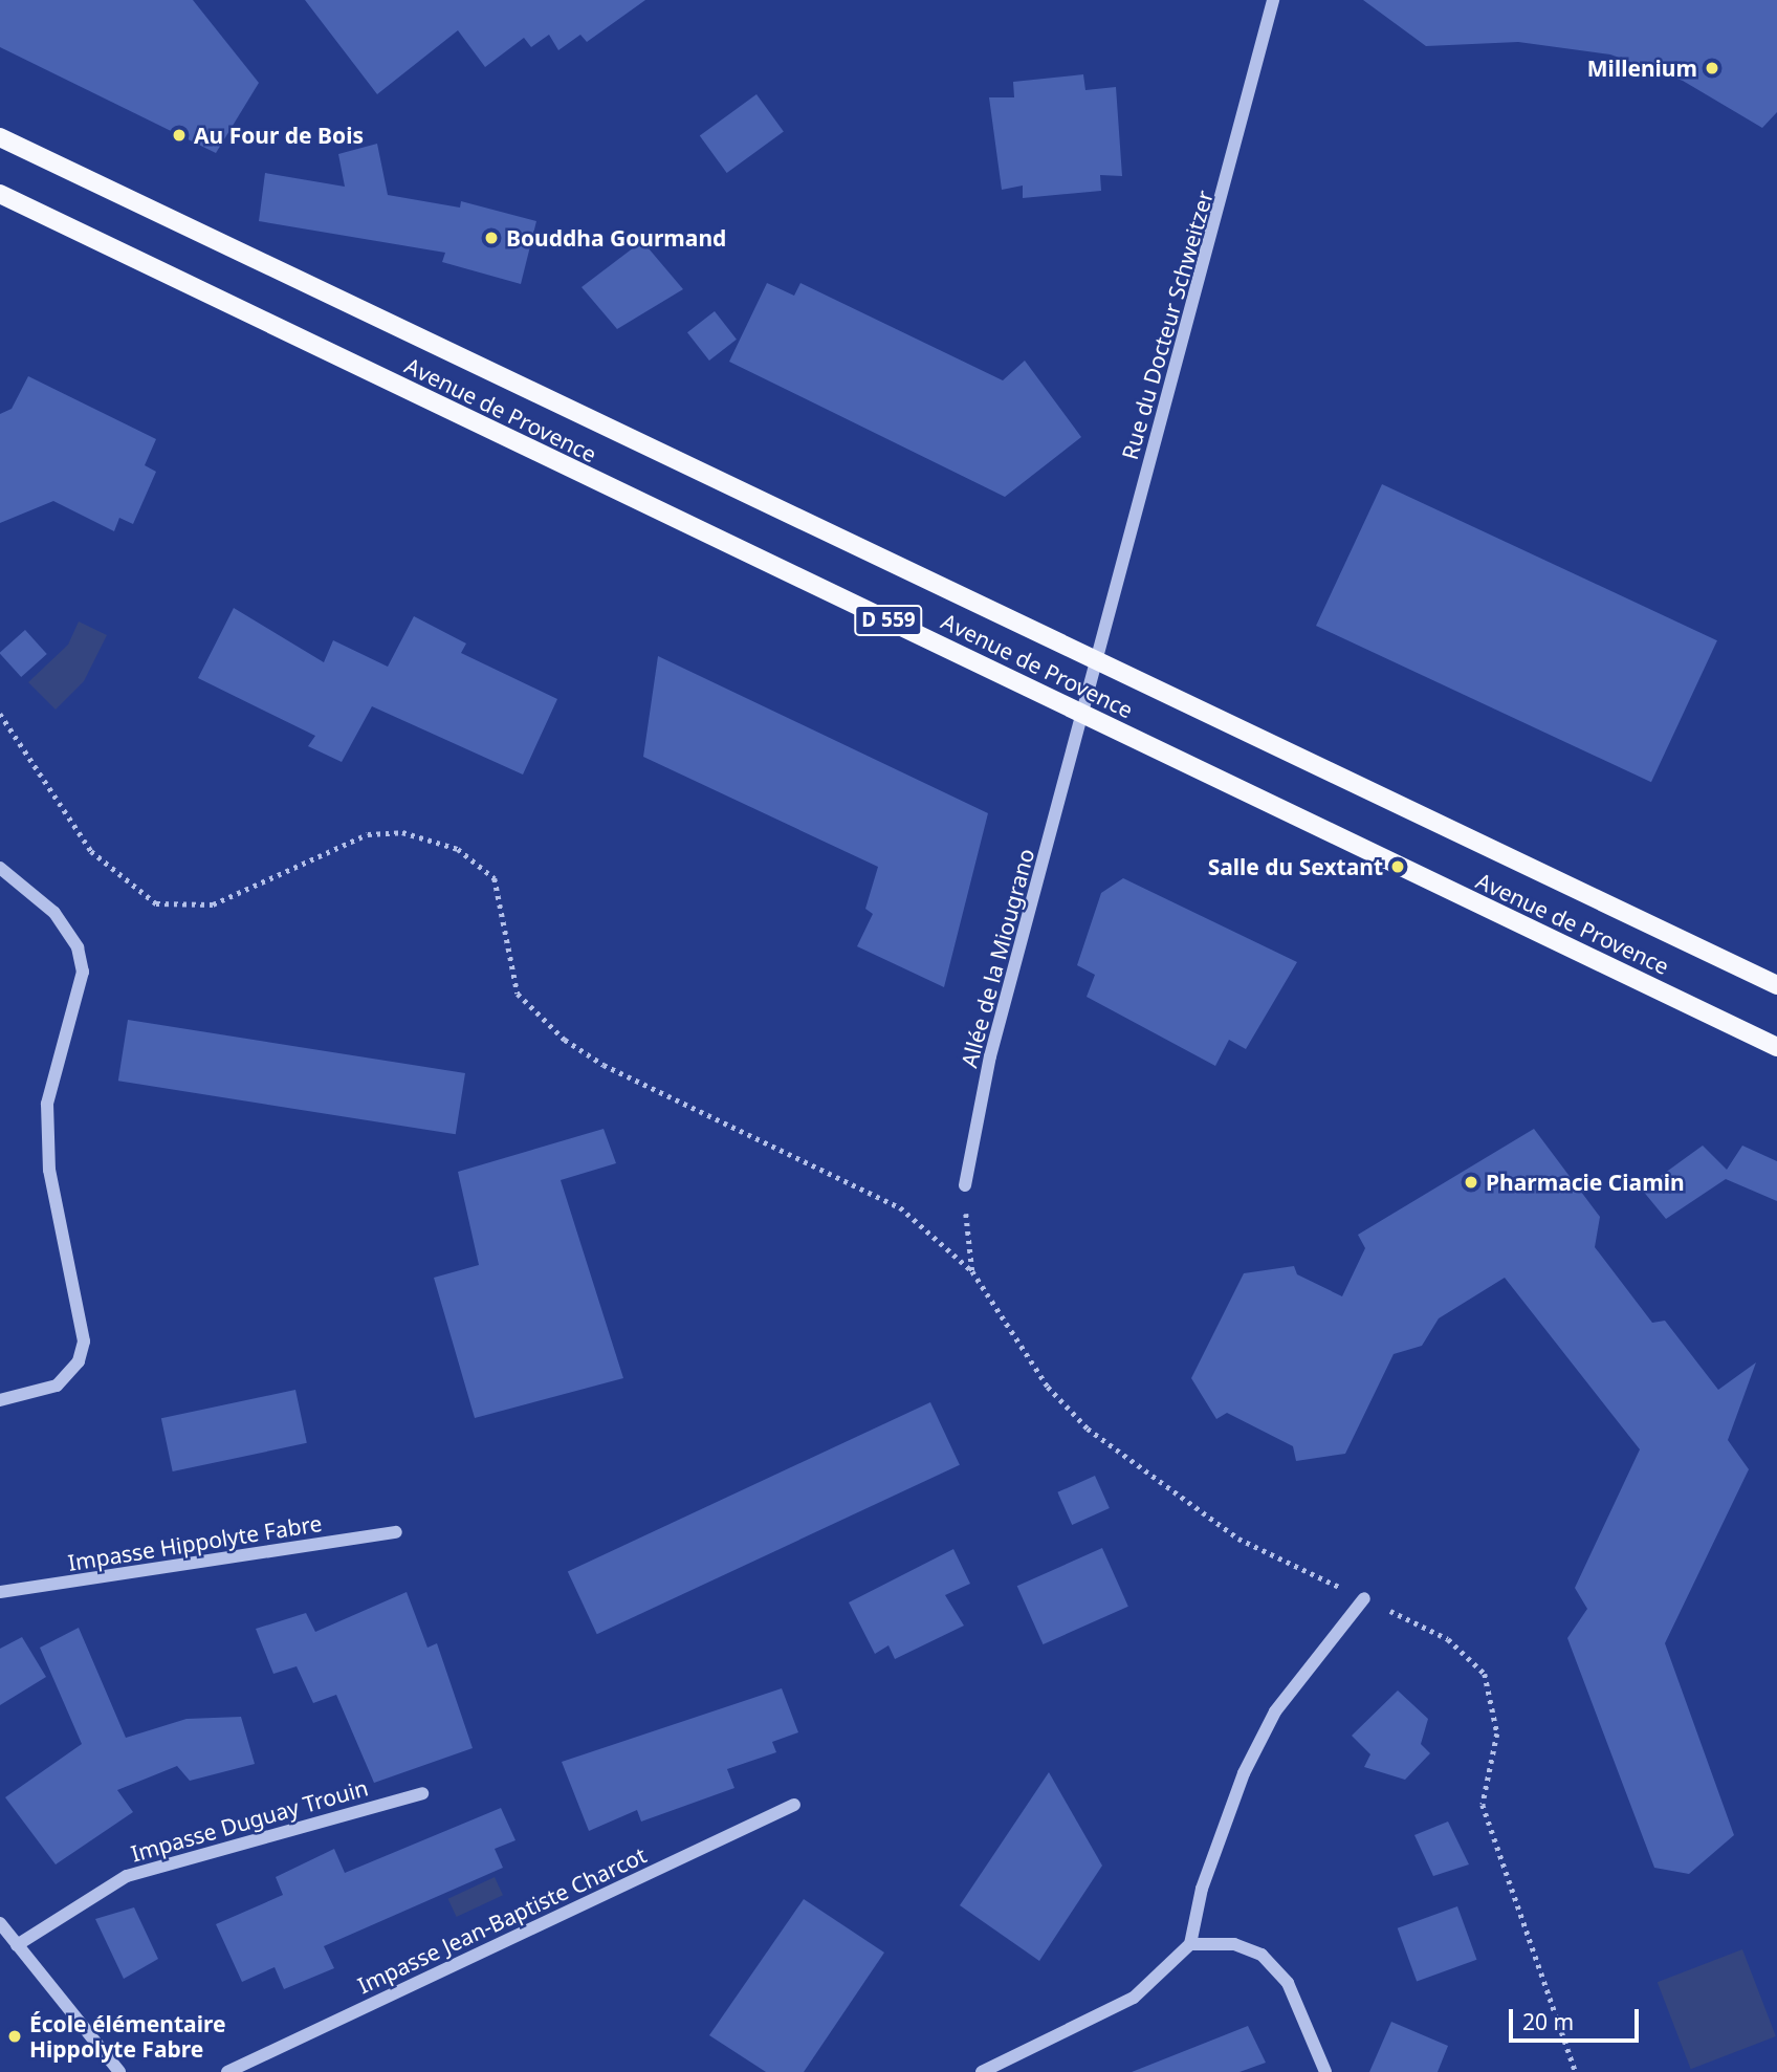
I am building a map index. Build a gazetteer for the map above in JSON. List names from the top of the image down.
{
  "streets": {
    "main road": ["Avenue de Provence", "D 559"],
    "street": [
      "Rue du Docteur Schweitzer",
      "Allée de la Miougrano",
      "Impasse Hippolyte Fabre",
      "Impasse Duguay Trouin",
      "Impasse Jean-Baptiste Charcot"
    ]
  },
  "crossings": [
    ["Rue du Docteur Schweitzer", "Avenue de Provence"],
    ["Rue du Docteur Schweitzer", "Allée de la Miougrano"],
    ["Avenue de Provence", "Allée de la Miougrano"]
  ],
  "places": [
    "Millenium",
    "Au Four de Bois",
    "Bouddha Gourmand",
    "Salle du Sextant",
    "Pharmacie Ciamin",
    "École élémentaire Hippolyte Fabre"
  ],
  "scale_bar": "20 m"
}
